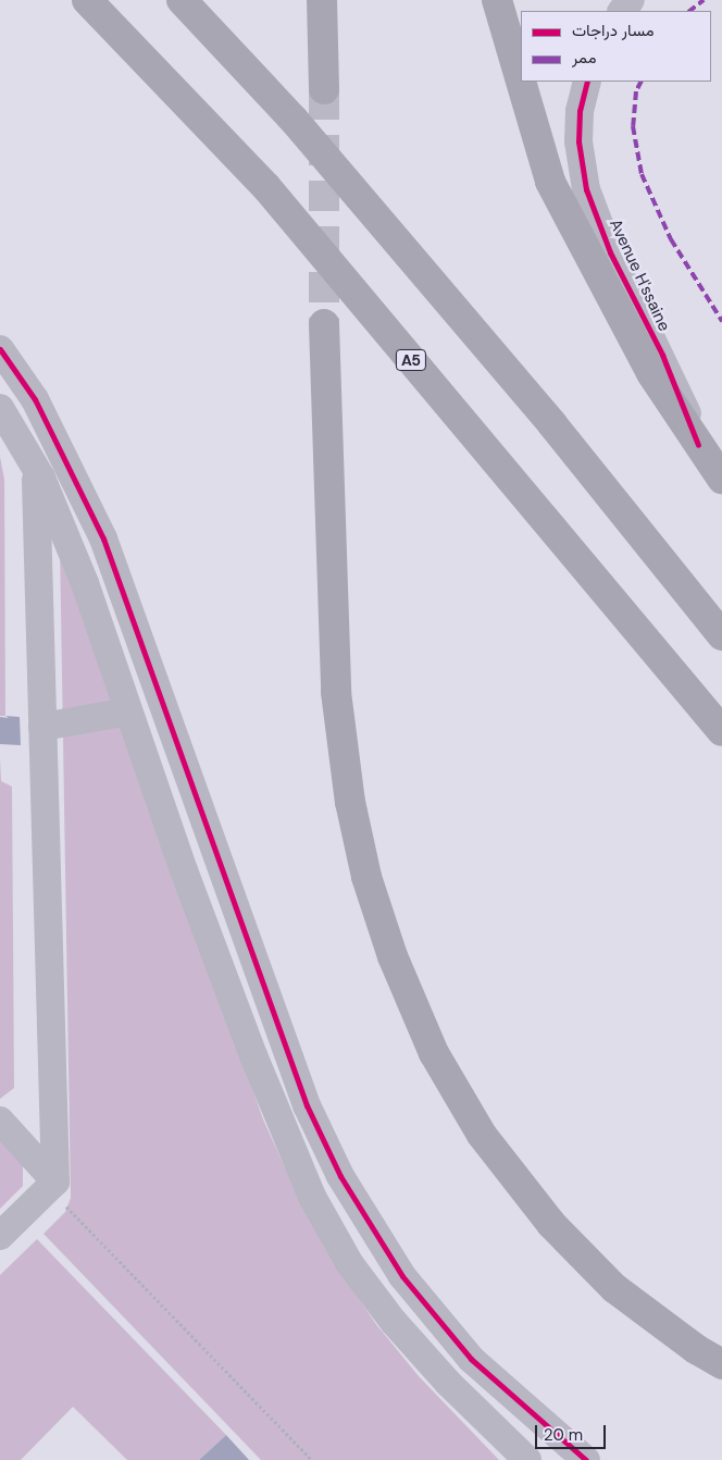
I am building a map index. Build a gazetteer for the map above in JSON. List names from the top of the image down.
{
  "streets": {
    "highway": ["A5"],
    "street": ["Avenue H'ssaine"]
  },
  "legend": ["مسار دراجات", "ممر"],
  "scale_bar": "20 m"
}
